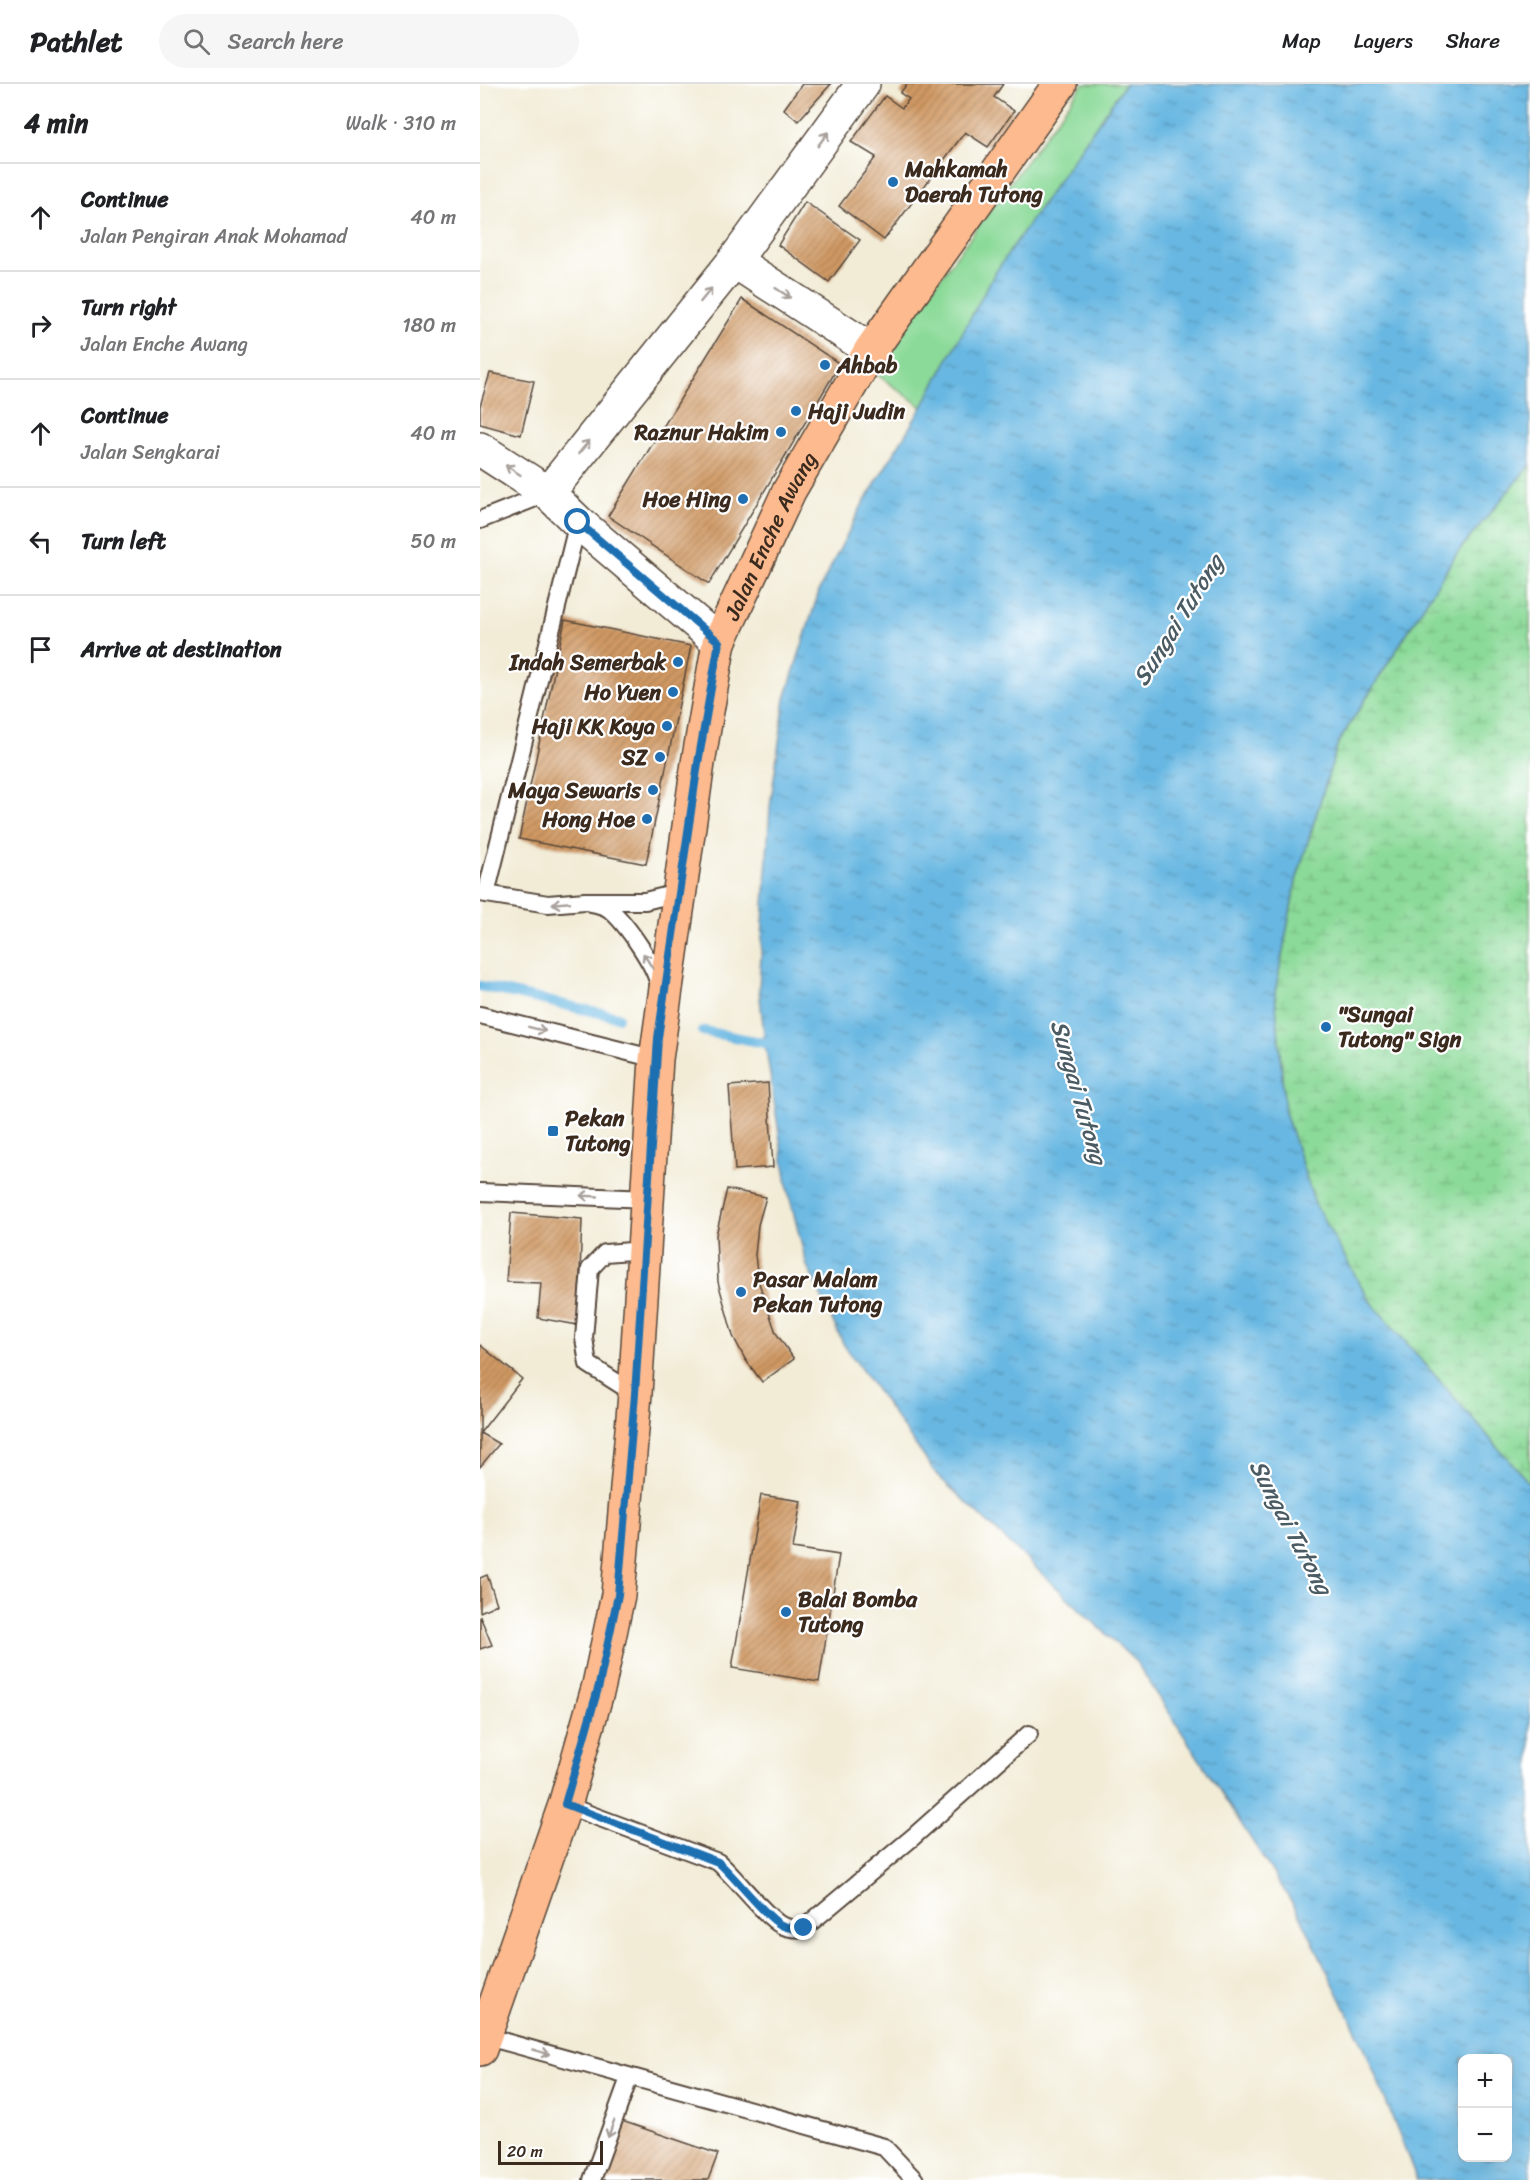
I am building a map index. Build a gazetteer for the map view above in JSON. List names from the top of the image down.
{
  "streets": {
    "main road": ["Jalan Enche Awang"]
  },
  "water": ["Sungai Tutong"],
  "places": {
    "other": [
      "Mahkamah Daerah Tutong",
      "Ahbab",
      "Haji Judin",
      "Raznur Hakim",
      "Hoe Hing",
      "Indah Semerbak",
      "Ho Yuen",
      "Haji KK Koya",
      "SZ",
      "Maya Sewaris",
      "Hong Hoe",
      "\"Sungai Tutong\" Sign",
      "Pasar Malam Pekan Tutong",
      "Balai Bomba Tutong"
    ],
    "transit": ["Pekan Tutong"]
  },
  "scale_bar": "20 m",
  "page": {
    "header": "Pathlet",
    "search": "Search here",
    "nav": ["Map", "Layers", "Share"],
    "heading": ["4 min", "Walk · 310 m"],
    "list": [
      ["Continue", "Jalan Pengiran Anak Mohamad", "40 m"],
      ["Turn right", "Jalan Enche Awang", "180 m"],
      ["Continue", "Jalan Sengkarai", "40 m"],
      ["Turn left", "50 m"],
      "Arrive at destination"
    ],
    "map_buttons": ["+", "−"],
    "scale": "20 m"
  }
}
